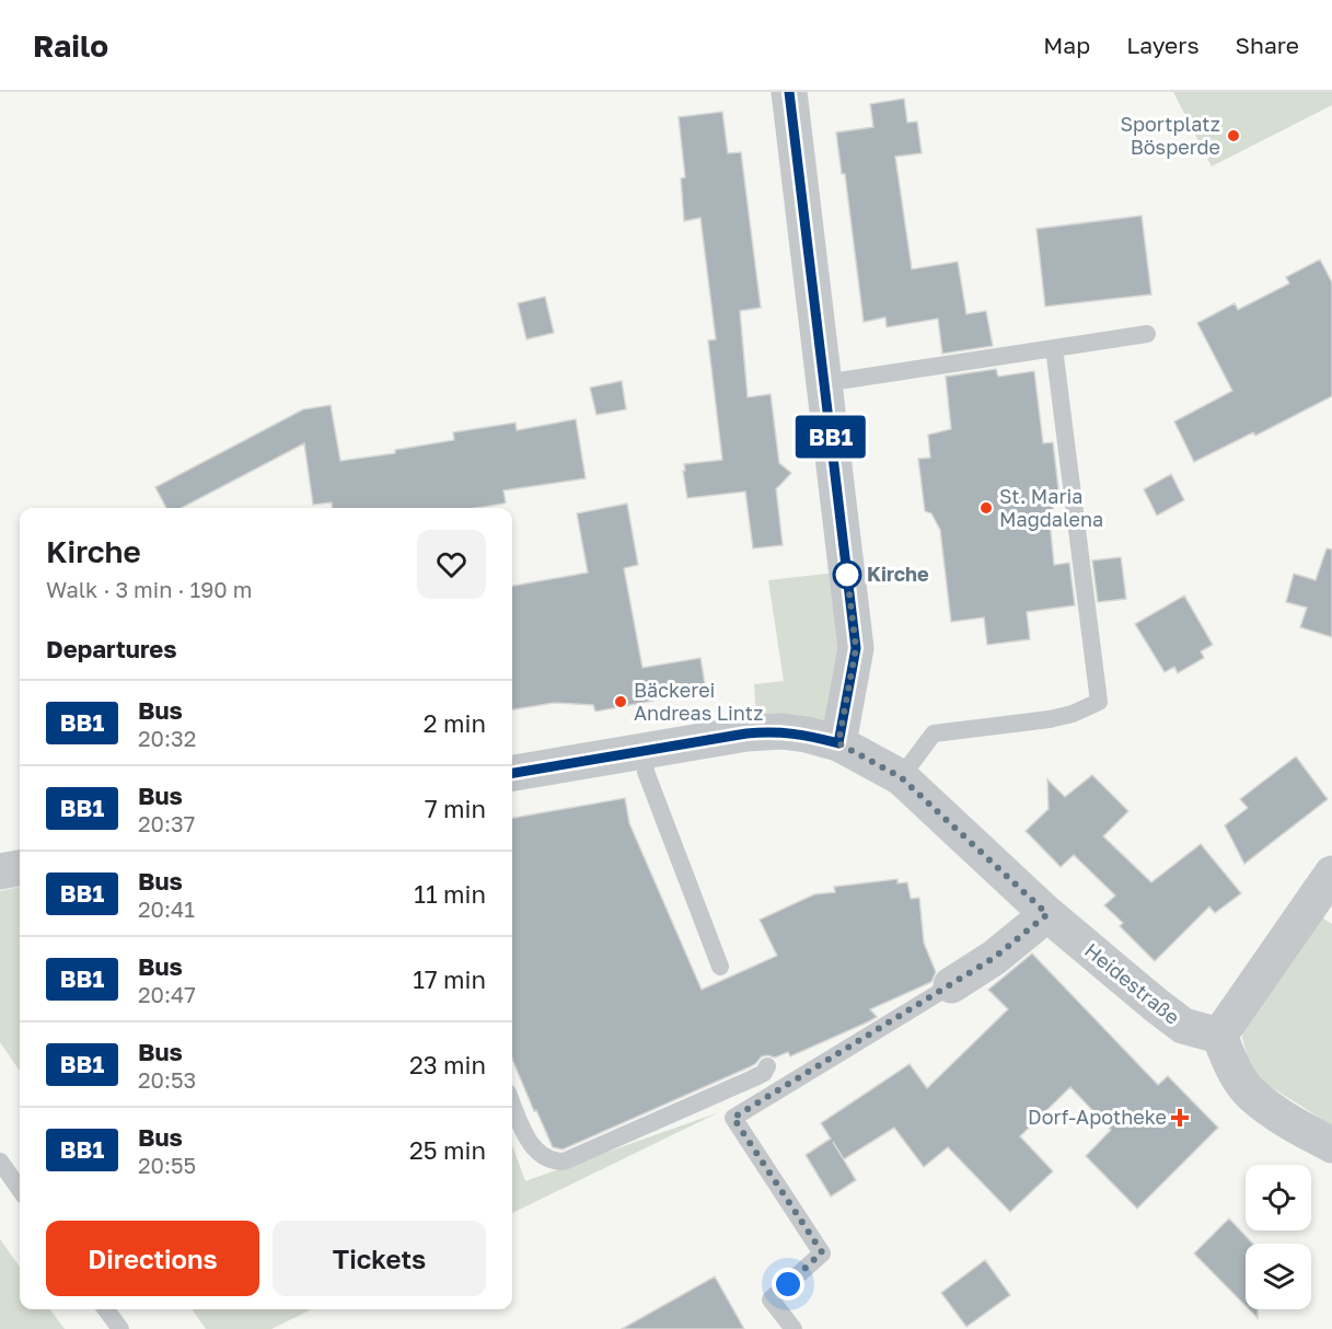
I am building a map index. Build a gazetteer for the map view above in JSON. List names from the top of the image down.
{
  "streets": {
    "street": ["Heidestraße"]
  },
  "places": {
    "other": [
      "Sportplatz Bösperde",
      "St. Maria Magdalena",
      "Kirche",
      "Bäckerei Andreas Lintz"
    ],
    "health": ["Dorf-Apotheke"]
  },
  "lines": ["bus line BB1"],
  "page": {
    "header": "Railo",
    "nav": ["Map", "Layers", "Share"],
    "on_map": "BB1",
    "heading": [
      ["Kirche", "Walk · 3 min · 190 m"],
      "Departures"
    ],
    "list": [
      {
        "mark": "BB1",
        "name": "Bus",
        "note": "20:32",
        "value": "2 min"
      },
      {
        "mark": "BB1",
        "name": "Bus",
        "note": "20:37",
        "value": "7 min"
      },
      {
        "mark": "BB1",
        "name": "Bus",
        "note": "20:41",
        "value": "11 min"
      },
      {
        "mark": "BB1",
        "name": "Bus",
        "note": "20:47",
        "value": "17 min"
      },
      {
        "mark": "BB1",
        "name": "Bus",
        "note": "20:53",
        "value": "23 min"
      },
      {
        "mark": "BB1",
        "name": "Bus",
        "note": "20:55",
        "value": "25 min"
      }
    ],
    "buttons": ["Directions", "Tickets"]
  }
}
